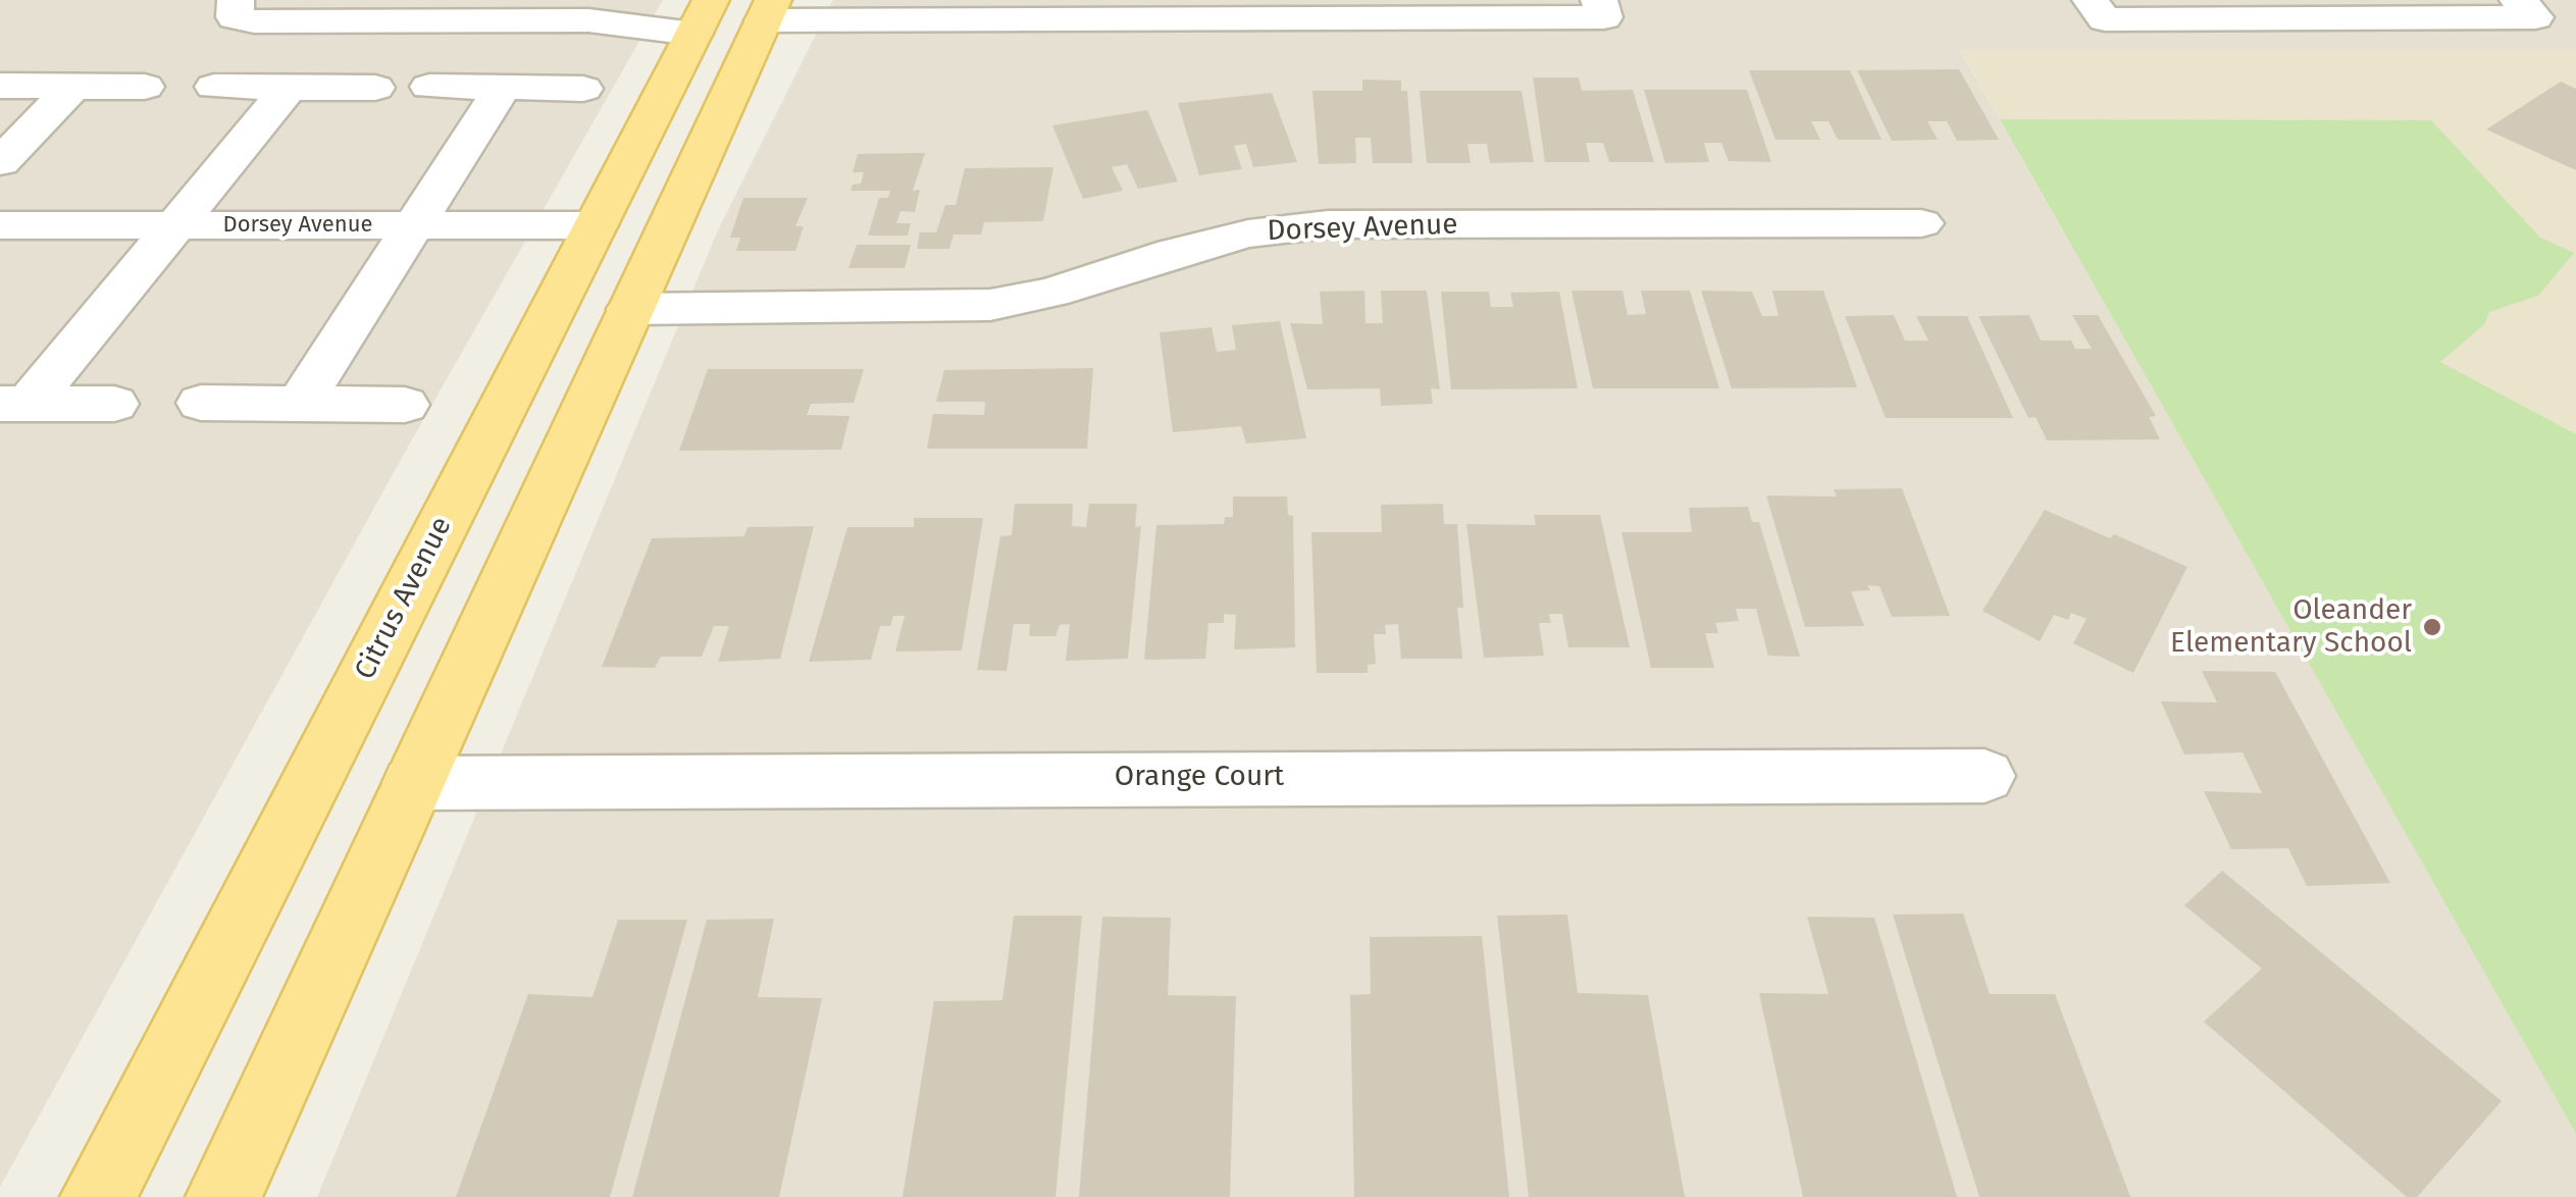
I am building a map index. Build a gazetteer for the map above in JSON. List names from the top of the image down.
{
  "streets": {
    "main road": ["Citrus Avenue"],
    "street": ["Dorsey Avenue", "Orange Court"]
  },
  "crossings": [
    ["Dorsey Avenue", "Citrus Avenue"]
  ],
  "places": ["Oleander Elementary School"]
}
